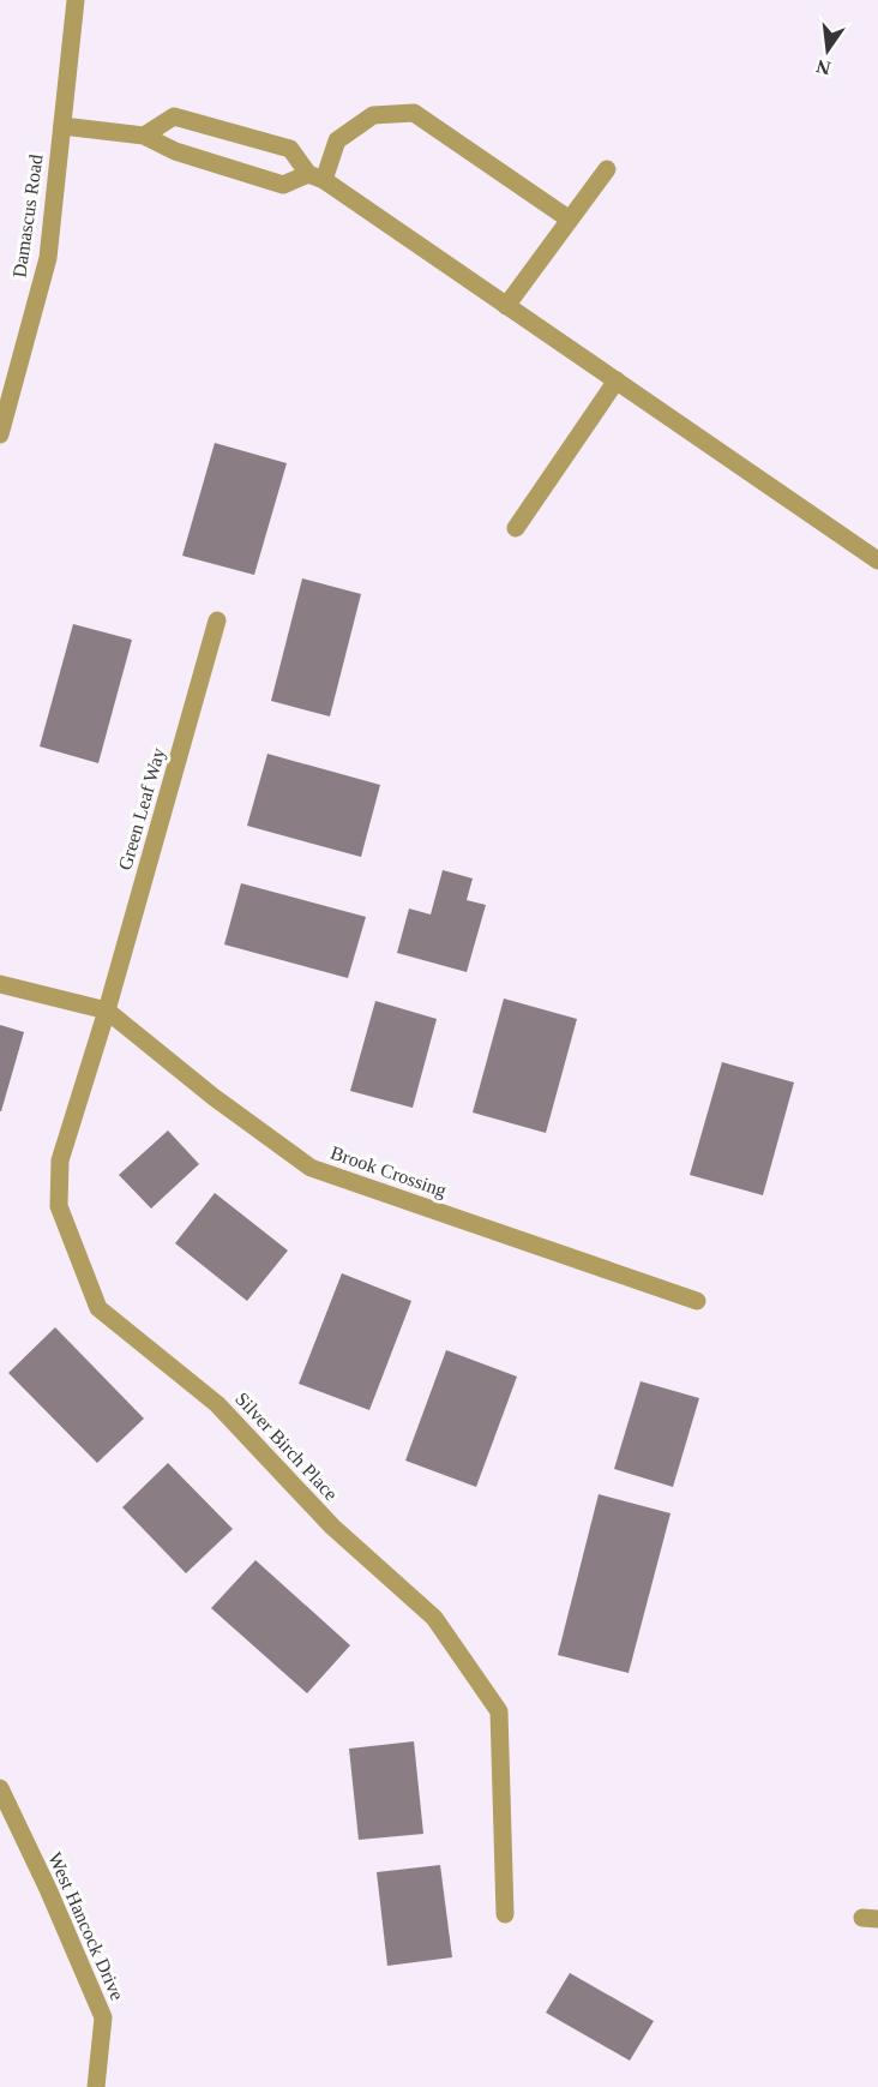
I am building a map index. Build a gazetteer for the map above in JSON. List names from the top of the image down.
{
  "streets": {
    "street": [
      "Damascus Road",
      "Green Leaf Way",
      "Brook Crossing",
      "Silver Birch Place",
      "West Hancock Drive"
    ]
  },
  "crossings": [
    ["Green Leaf Way", "Brook Crossing"],
    ["Green Leaf Way", "Silver Birch Place"],
    ["Brook Crossing", "Silver Birch Place"]
  ],
  "north": "bottom"
}
